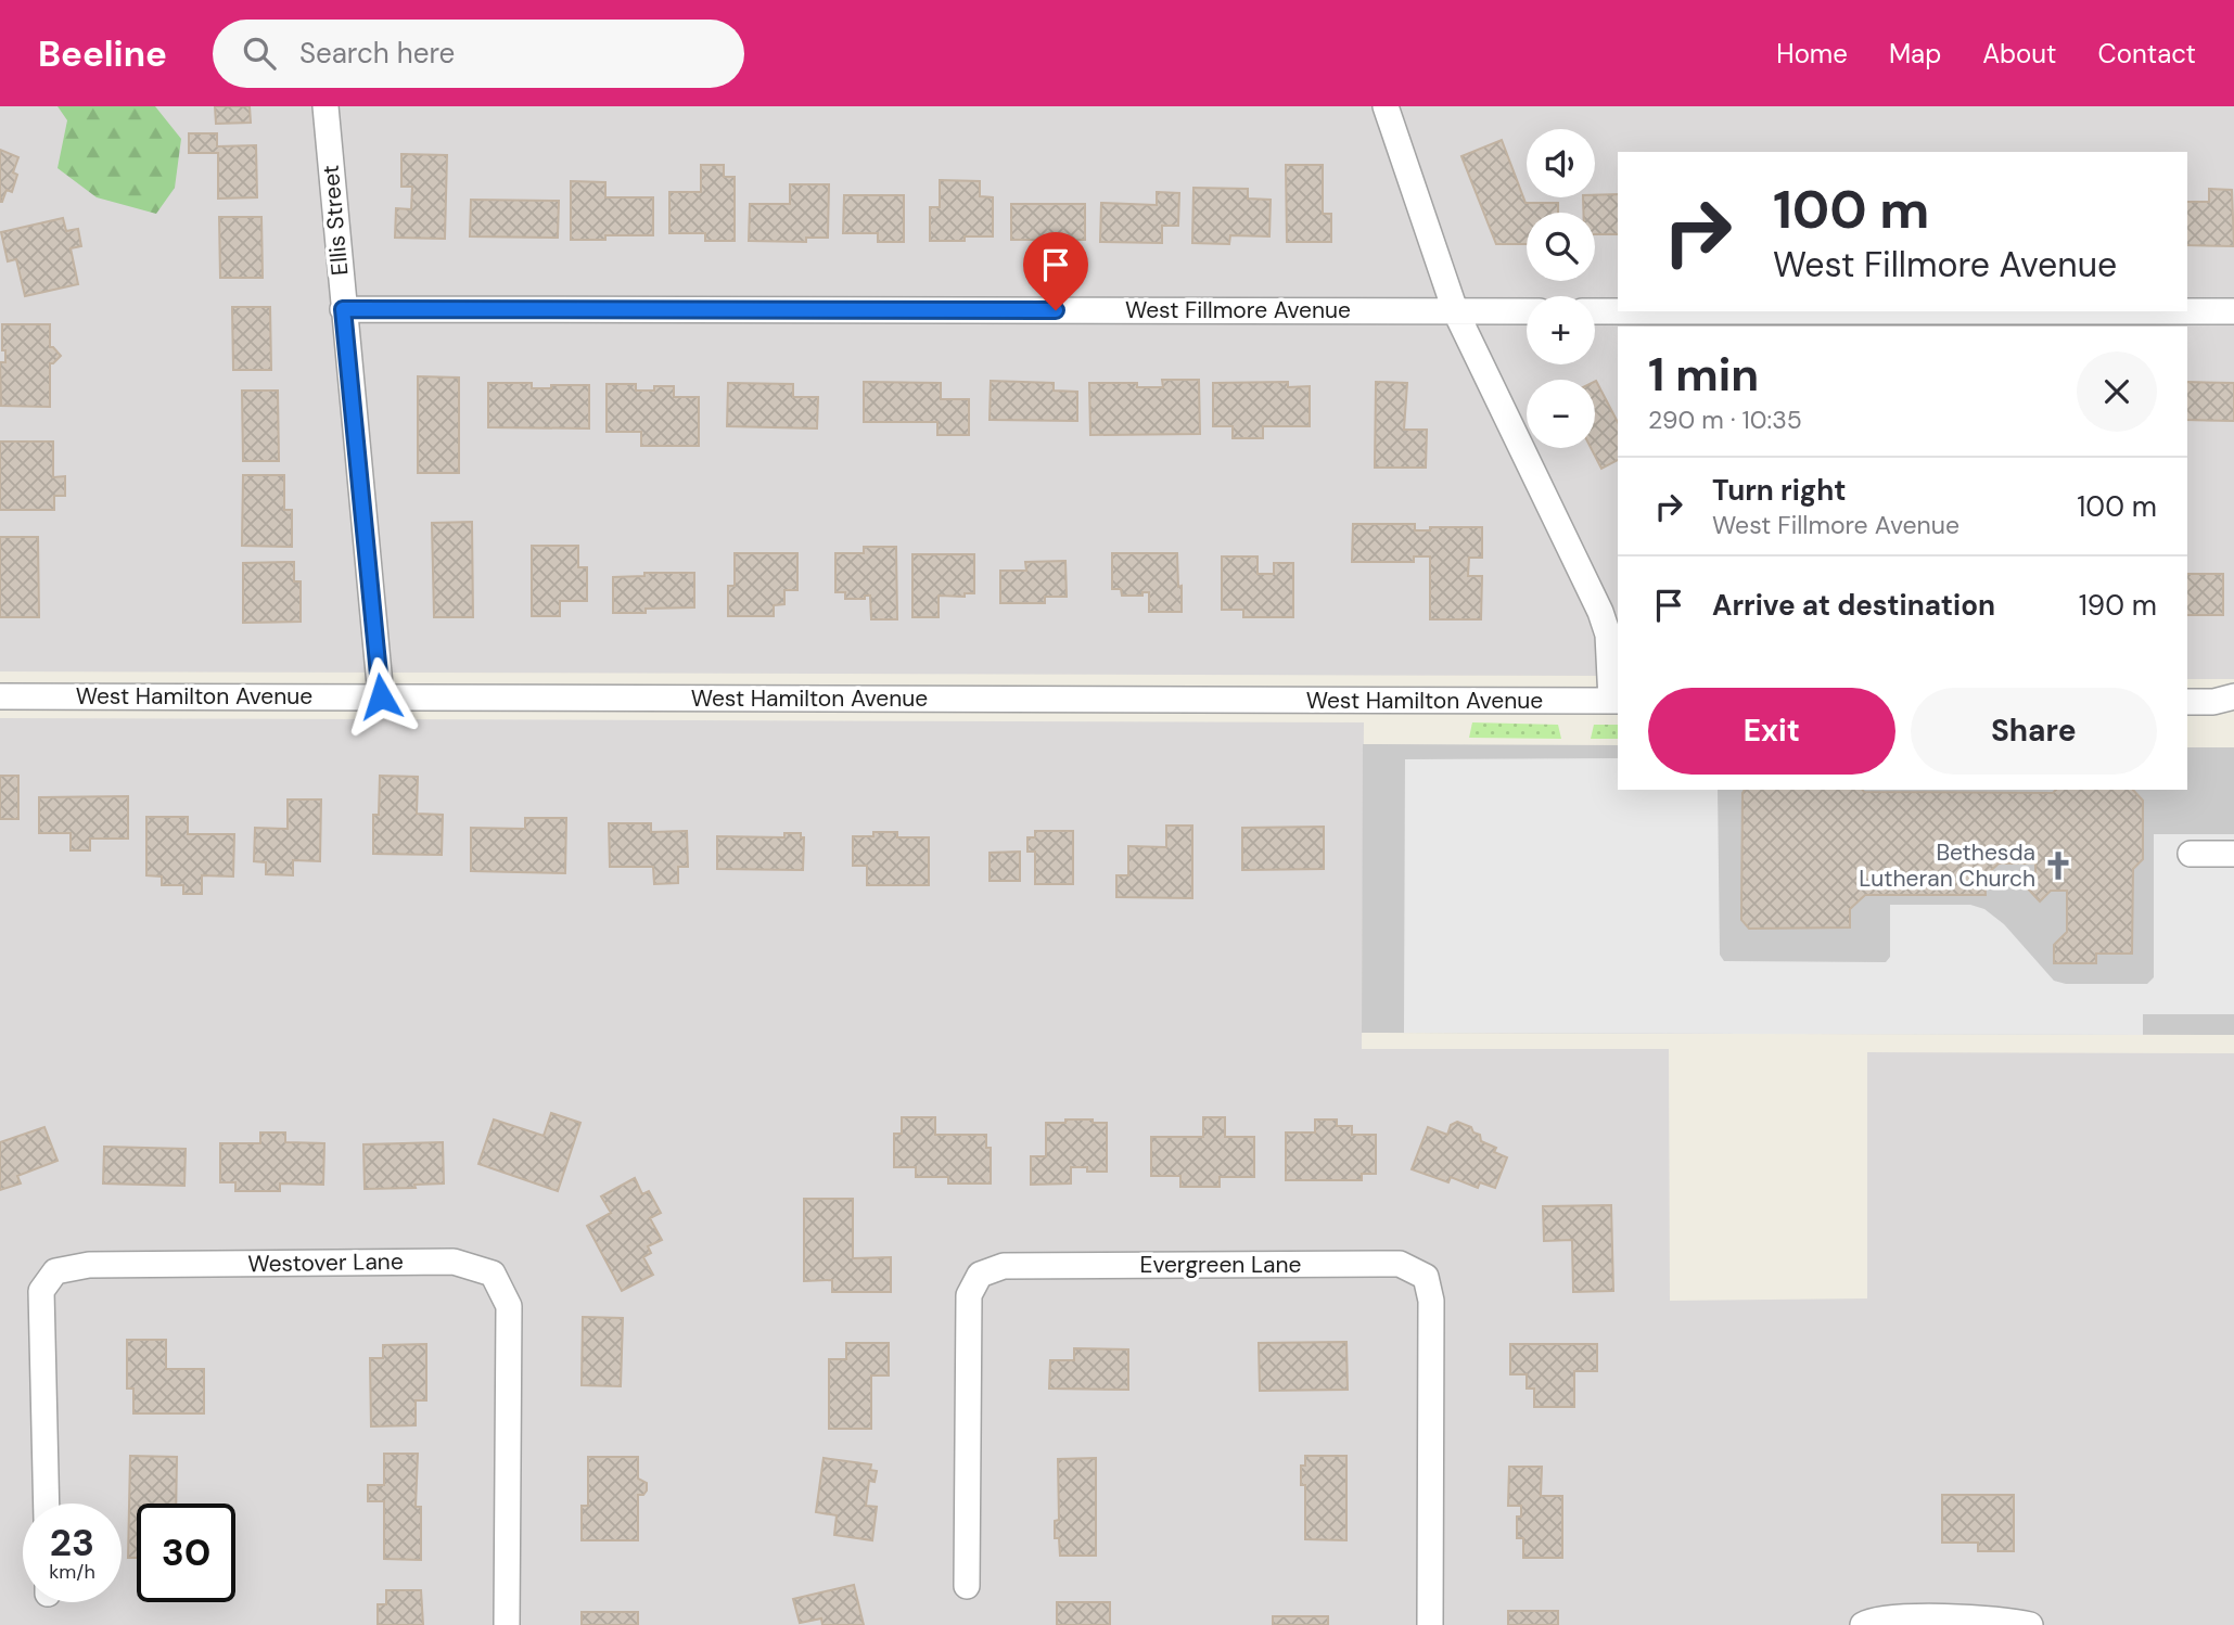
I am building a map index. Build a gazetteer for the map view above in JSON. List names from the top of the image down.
{
  "streets": {
    "street": [
      "Ellis Street",
      "West Fillmore Avenue",
      "West Hamilton Avenue",
      "Westover Lane",
      "Evergreen Lane"
    ]
  },
  "crossings": [
    ["Ellis Street", "West Fillmore Avenue"],
    ["Ellis Street", "West Hamilton Avenue"]
  ],
  "places": {
    "church": ["Bethesda Lutheran Church"]
  },
  "page": {
    "header": "Beeline",
    "search": "Search here",
    "nav": [
      "Home",
      "Map",
      "About",
      "Contact"
    ],
    "map_buttons": ["+", "−"],
    "turn": ["100 m", "West Fillmore Avenue"],
    "heading": ["1 min", "290 m · 10:35"],
    "list": [
      {
        "name": "Turn right",
        "note": "West Fillmore Avenue",
        "value": "100 m"
      },
      {
        "name": "Arrive at destination",
        "value": "190 m"
      }
    ],
    "buttons": ["Exit", "Share"],
    "speed": "23 km/h",
    "limit": "30"
  }
}
